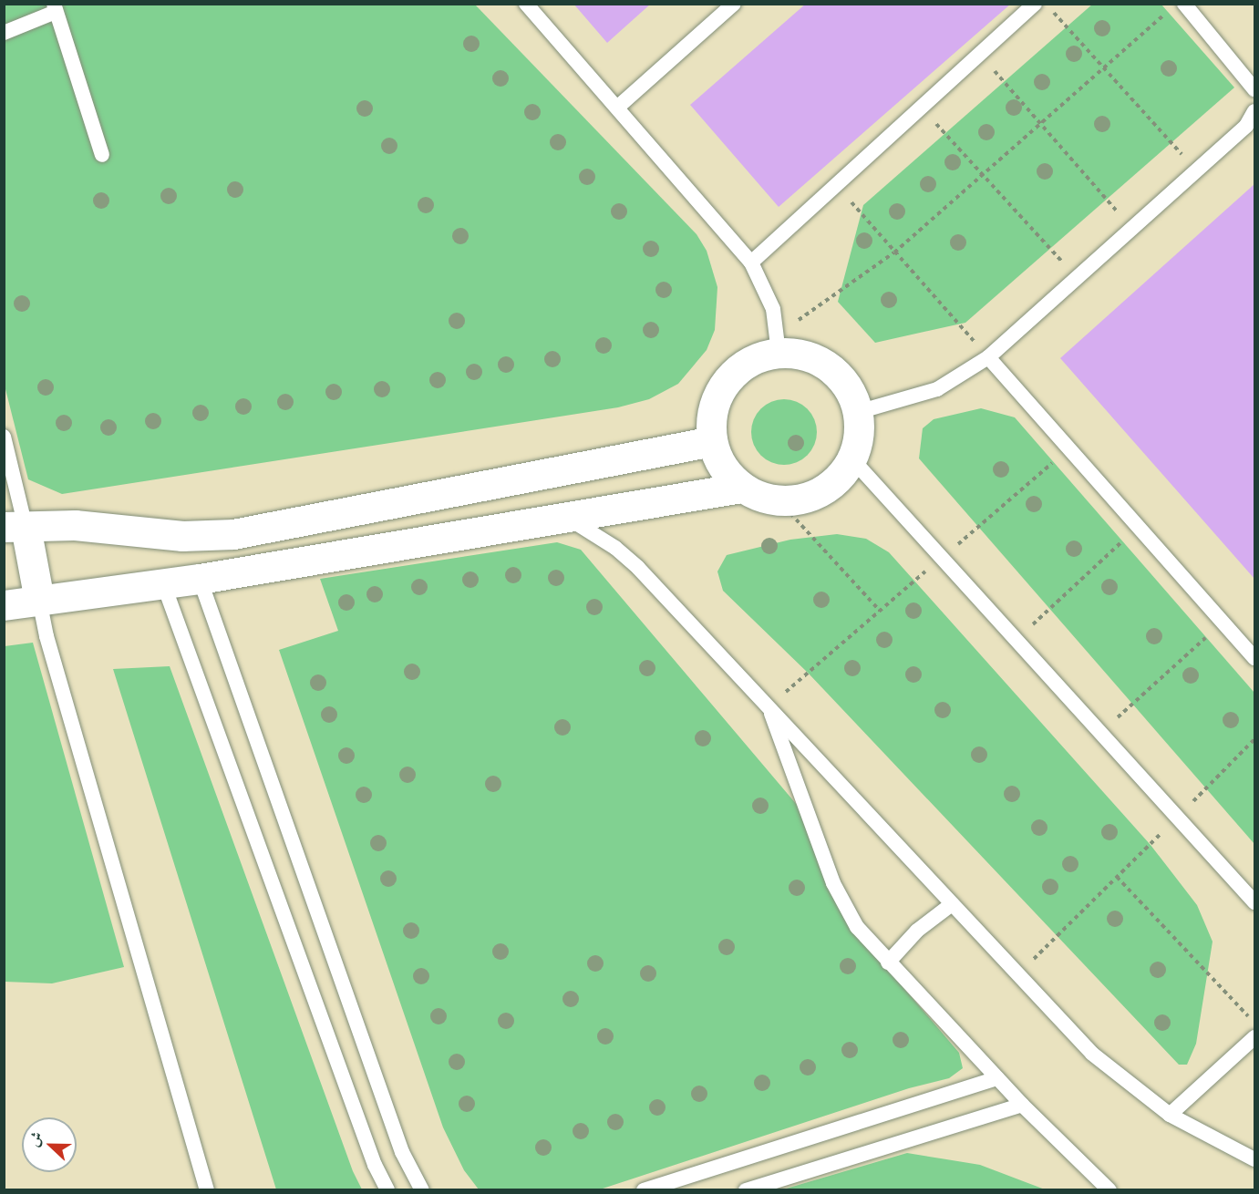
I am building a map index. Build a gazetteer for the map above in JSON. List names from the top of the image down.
{
  "north": "left"
}
